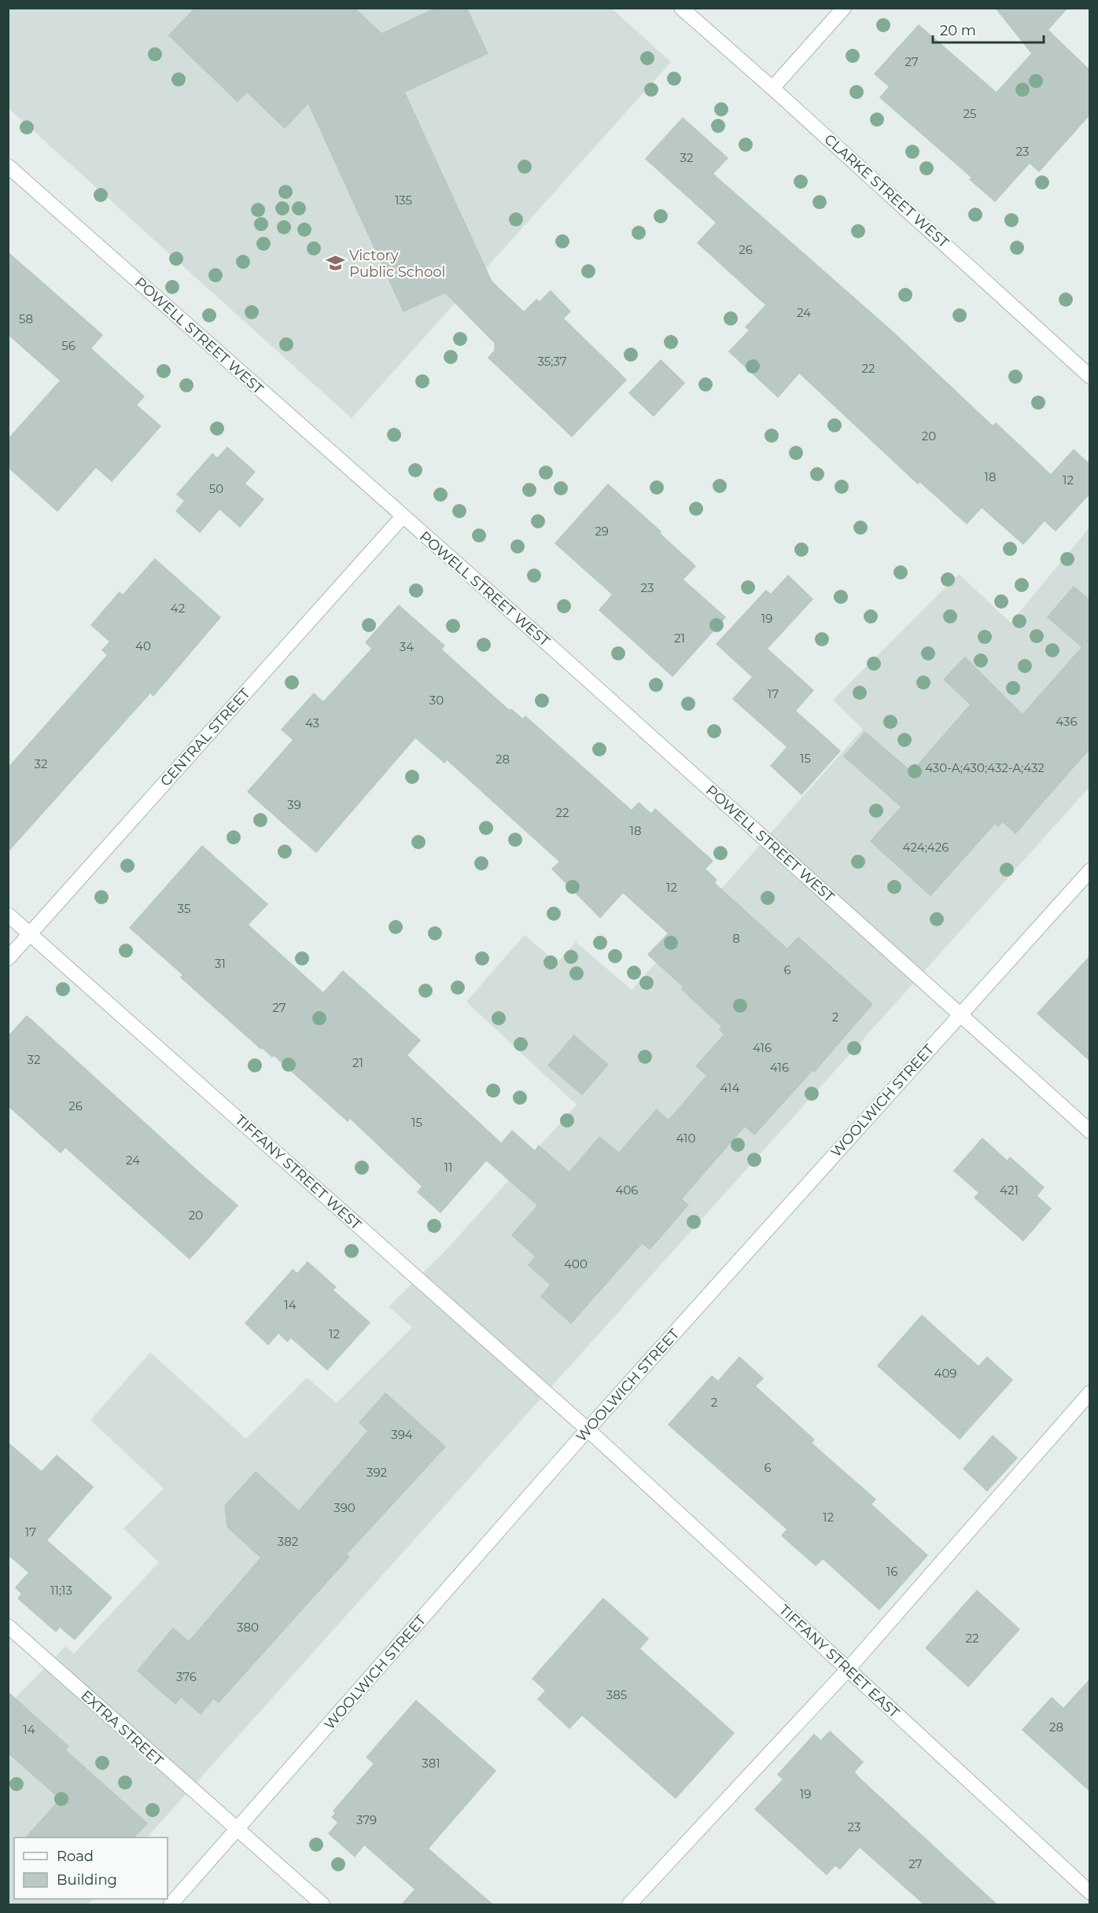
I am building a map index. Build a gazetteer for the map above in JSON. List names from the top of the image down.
{
  "streets": {
    "street": [
      "CLARKE STREET WEST",
      "POWELL STREET WEST",
      "CENTRAL STREET",
      "WOOLWICH STREET",
      "TIFFANY STREET WEST",
      "TIFFANY STREET EAST",
      "EXTRA STREET"
    ]
  },
  "crossings": [
    ["POWELL STREET WEST", "CENTRAL STREET"],
    ["POWELL STREET WEST", "WOOLWICH STREET"],
    ["CENTRAL STREET", "TIFFANY STREET WEST"],
    ["WOOLWICH STREET", "TIFFANY STREET WEST"],
    ["WOOLWICH STREET", "TIFFANY STREET EAST"],
    ["WOOLWICH STREET", "EXTRA STREET"],
    ["TIFFANY STREET WEST", "TIFFANY STREET EAST"]
  ],
  "places": {
    "school or university": ["Victory Public School"]
  },
  "house_numbers": [
    "27",
    "25",
    "23",
    "32",
    "135",
    "26",
    "24",
    "58",
    "56",
    "35;37",
    "22",
    "20",
    "18",
    "12",
    "50",
    "29",
    "23",
    "42",
    "19",
    "21",
    "40",
    "34",
    "17",
    "30",
    "436",
    "43",
    "15",
    "28",
    "32",
    "430-A;430;432-A;432",
    "39",
    "22",
    "18",
    "424;426",
    "12",
    "35",
    "8",
    "31",
    "6",
    "27",
    "2",
    "416",
    "32",
    "21",
    "416",
    "414",
    "26",
    "15",
    "410",
    "24",
    "11",
    "406",
    "421",
    "20",
    "400",
    "14",
    "12",
    "409",
    "2",
    "394",
    "6",
    "392",
    "390",
    "12",
    "17",
    "382",
    "16",
    "11;13",
    "380",
    "22",
    "376",
    "385",
    "28",
    "14",
    "381",
    "19",
    "379",
    "23",
    "27"
  ],
  "legend": ["Road", "Building"],
  "scale_bar": "20 m"
}
